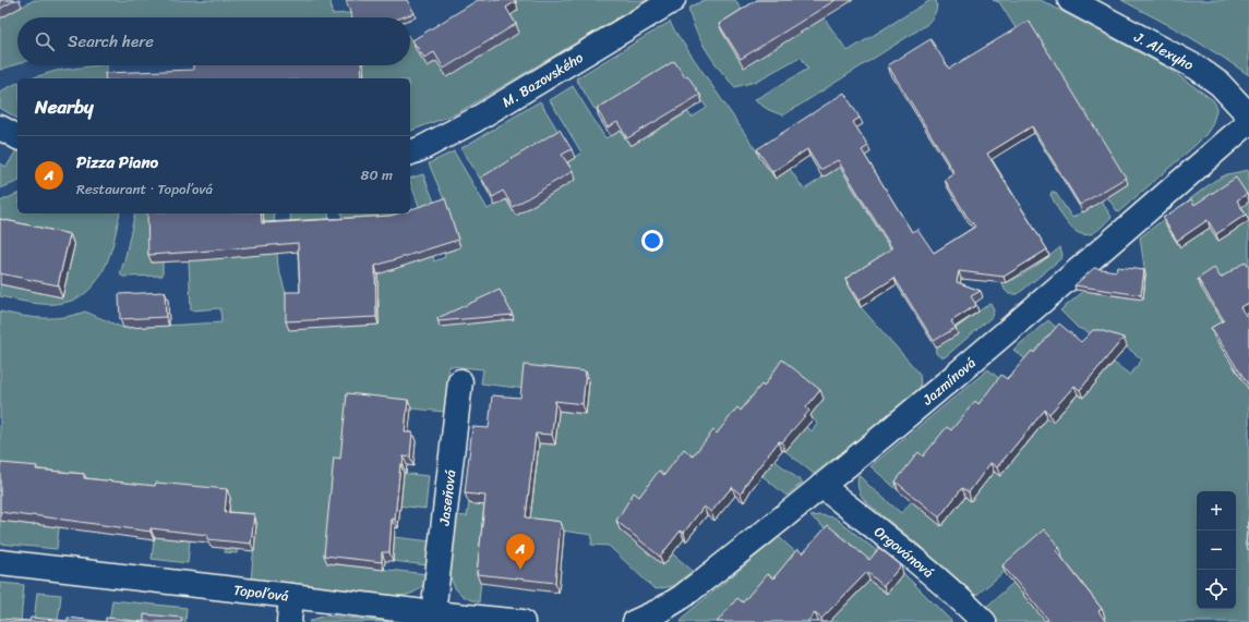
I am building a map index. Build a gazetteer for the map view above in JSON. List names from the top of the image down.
{
  "streets": {
    "street": [
      "J. Alexyho",
      "M. Bazovského",
      "Jazmínová",
      "Jaseňová",
      "Orgovánová",
      "Topoľová"
    ]
  },
  "crossings": [
    ["Jazmínová", "Orgovánová"],
    ["Jaseňová", "Topoľová"]
  ],
  "page": {
    "search": "Search here",
    "heading": "Nearby",
    "list": [
      {
        "mark": "A",
        "name": "Pizza Piano",
        "note": "Restaurant · Topoľová",
        "value": "80 m"
      }
    ],
    "map_buttons": ["+", "−"],
    "pins": "A"
  }
}
